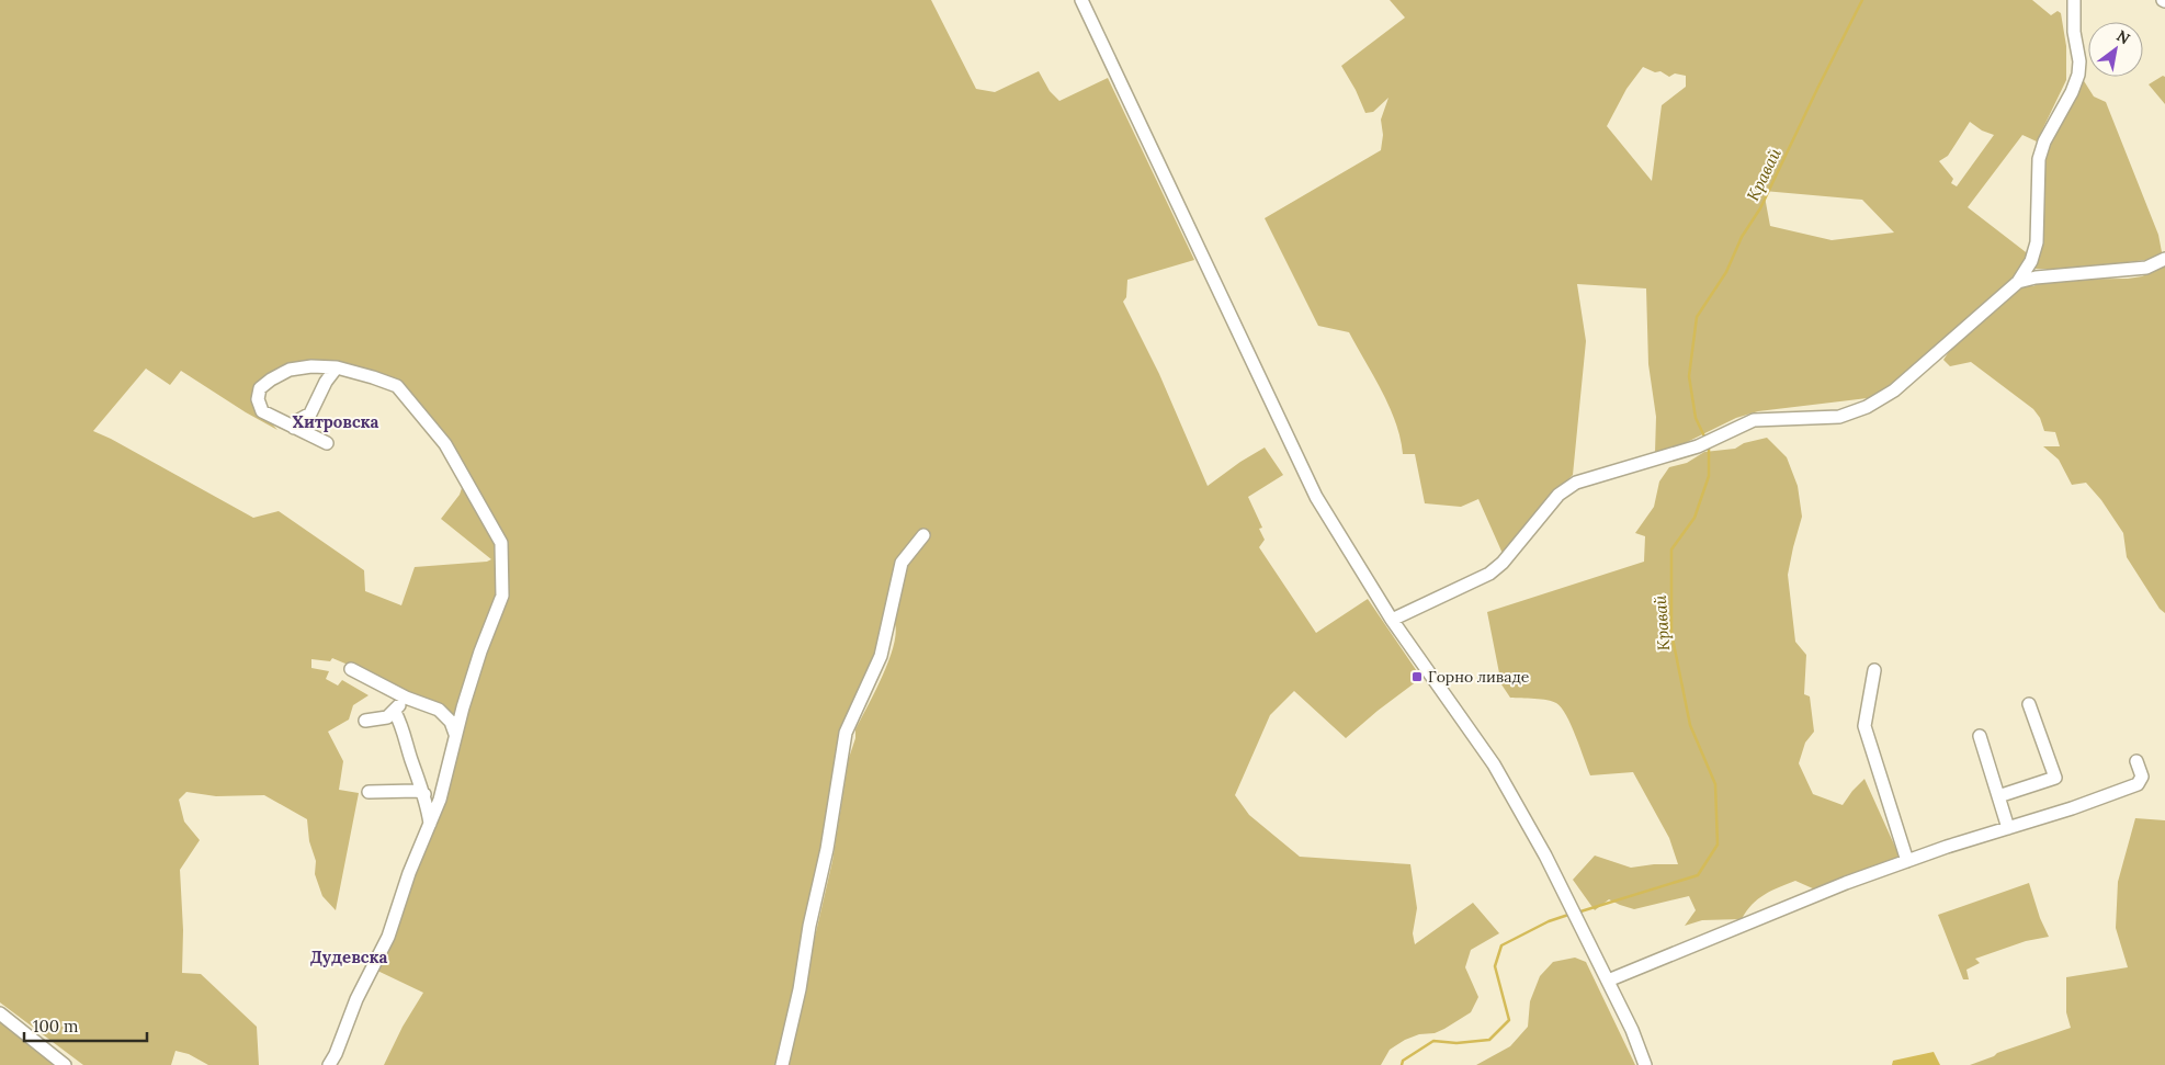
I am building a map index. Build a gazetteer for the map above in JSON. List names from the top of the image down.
{
  "districts": ["Хитровска", "Дудевска"],
  "water": ["Кравай"],
  "places": {
    "transit": ["Горно ливаде"]
  },
  "scale_bar": "100 m",
  "north": "top right"
}
